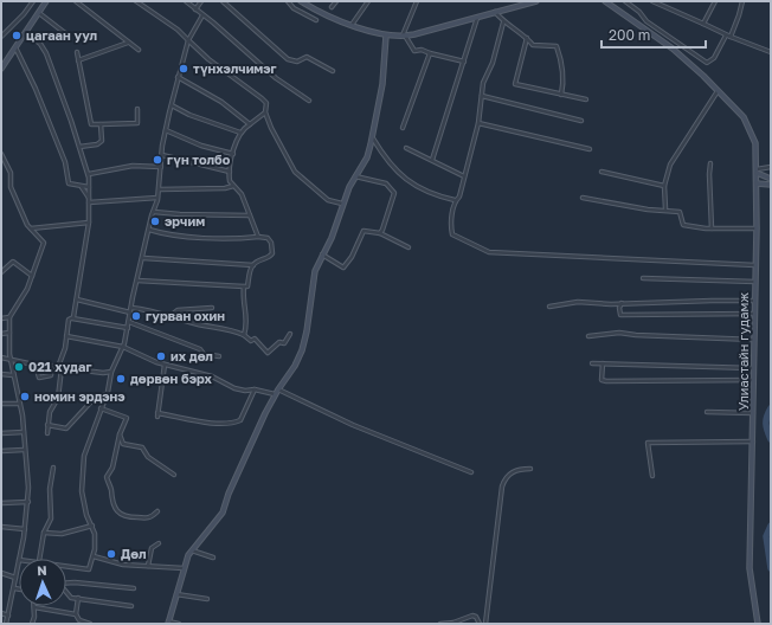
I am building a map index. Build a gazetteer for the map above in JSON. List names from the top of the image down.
{
  "streets": {
    "main road": ["Улиастайн гудамж"]
  },
  "places": [
    "цагаан уул",
    "түнхэлчимэг",
    "гүн толбо",
    "эрчим",
    "гурван охин",
    "их дөл",
    "021 худаг",
    "дөрвөн бэрх",
    "номин эрдэнэ",
    "Дөл"
  ],
  "scale_bar": "200 m",
  "north": "top"
}
